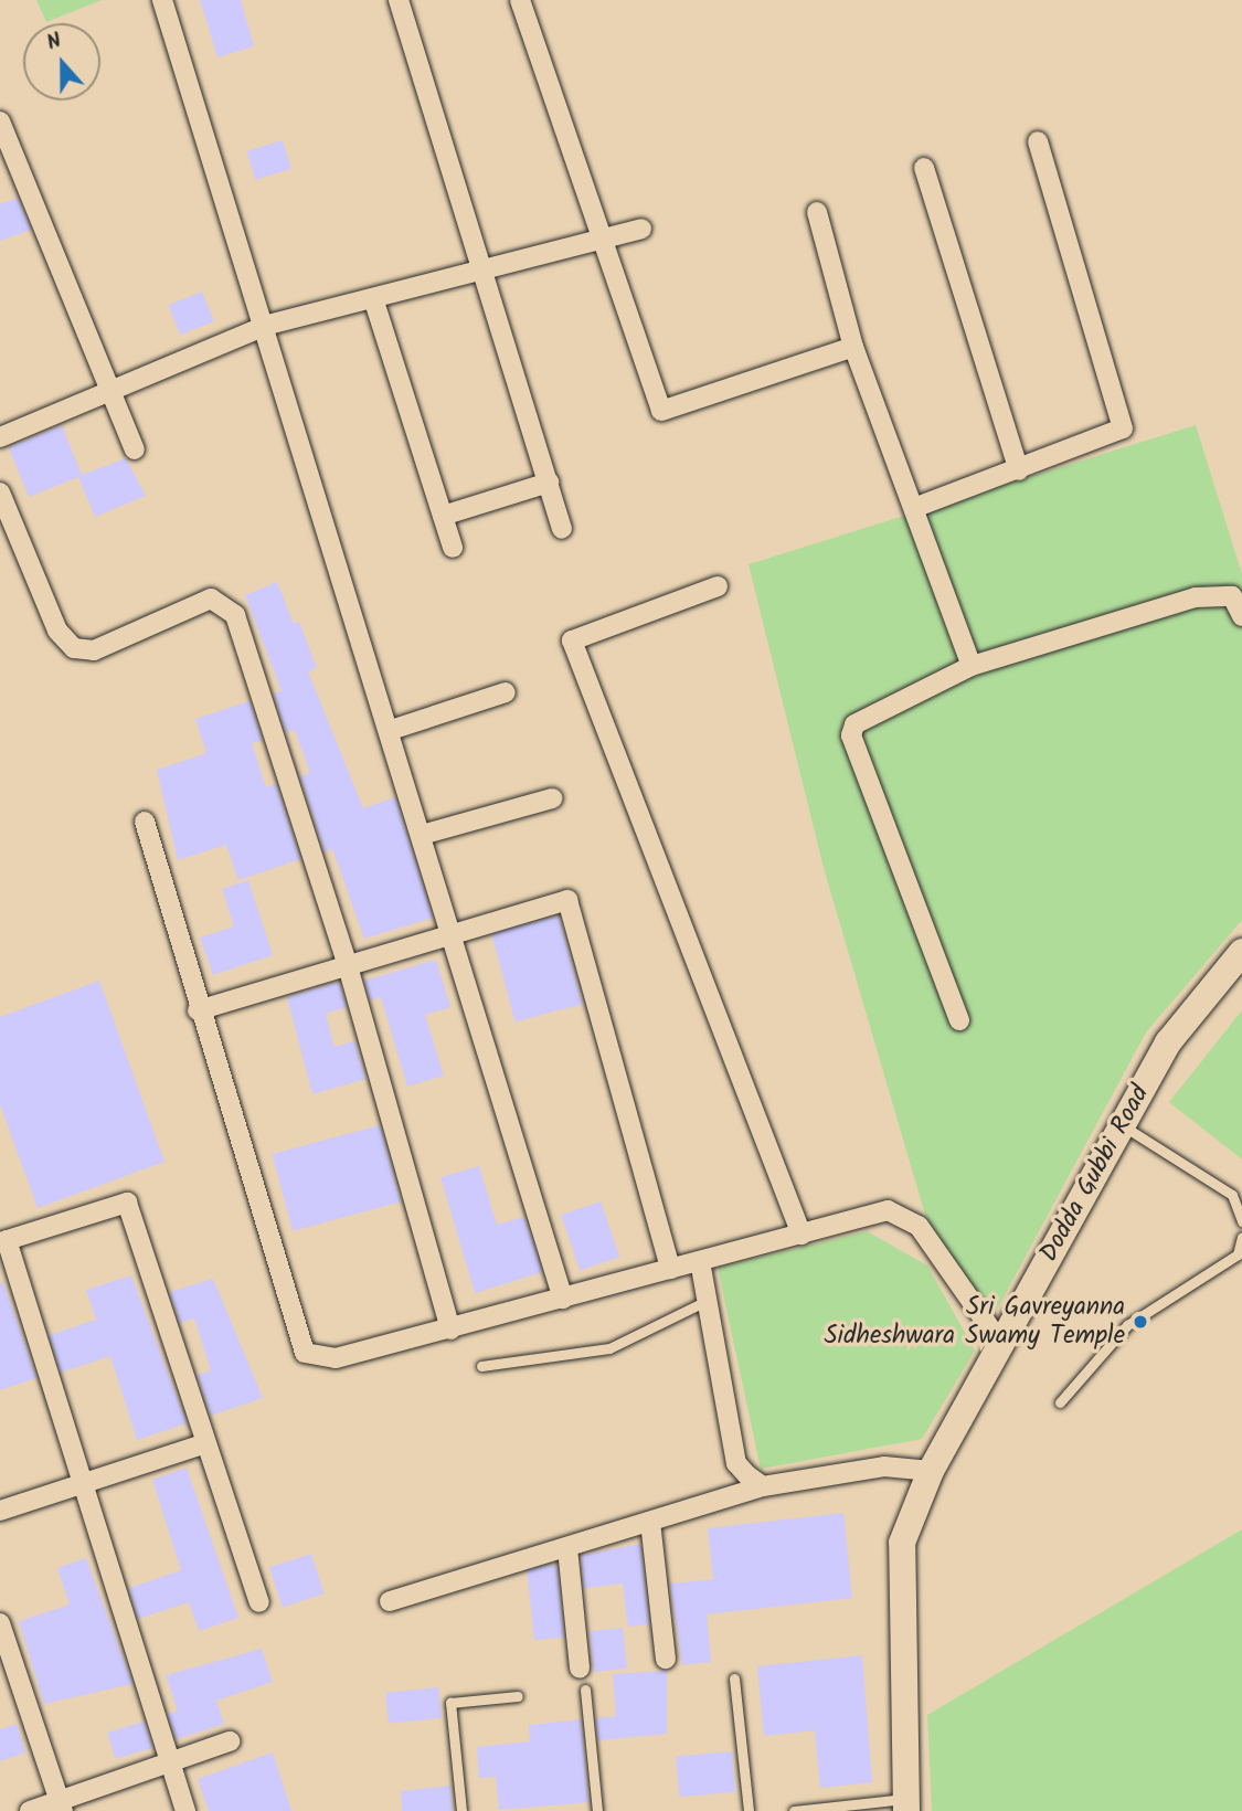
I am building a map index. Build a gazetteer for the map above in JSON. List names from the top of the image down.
{
  "streets": {
    "street": ["Dodda Gubbi Road"]
  },
  "places": ["Sri Gavreyanna Sidheshwara Swamy Temple"],
  "north": "top"
}
